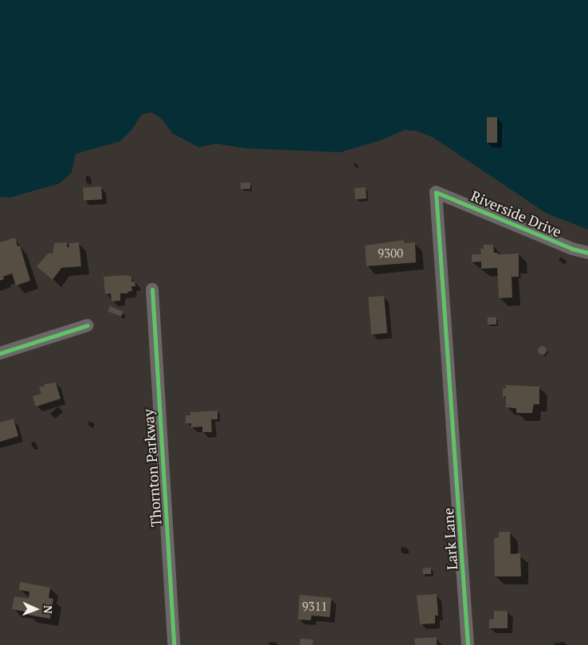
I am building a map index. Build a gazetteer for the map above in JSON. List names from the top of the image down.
{
  "streets": {
    "street": ["Riverside Drive", "Thornton Parkway", "Lark Lane"]
  },
  "crossings": [
    ["Riverside Drive", "Lark Lane"]
  ],
  "house_numbers": ["9300", "9311"],
  "north": "right"
}
